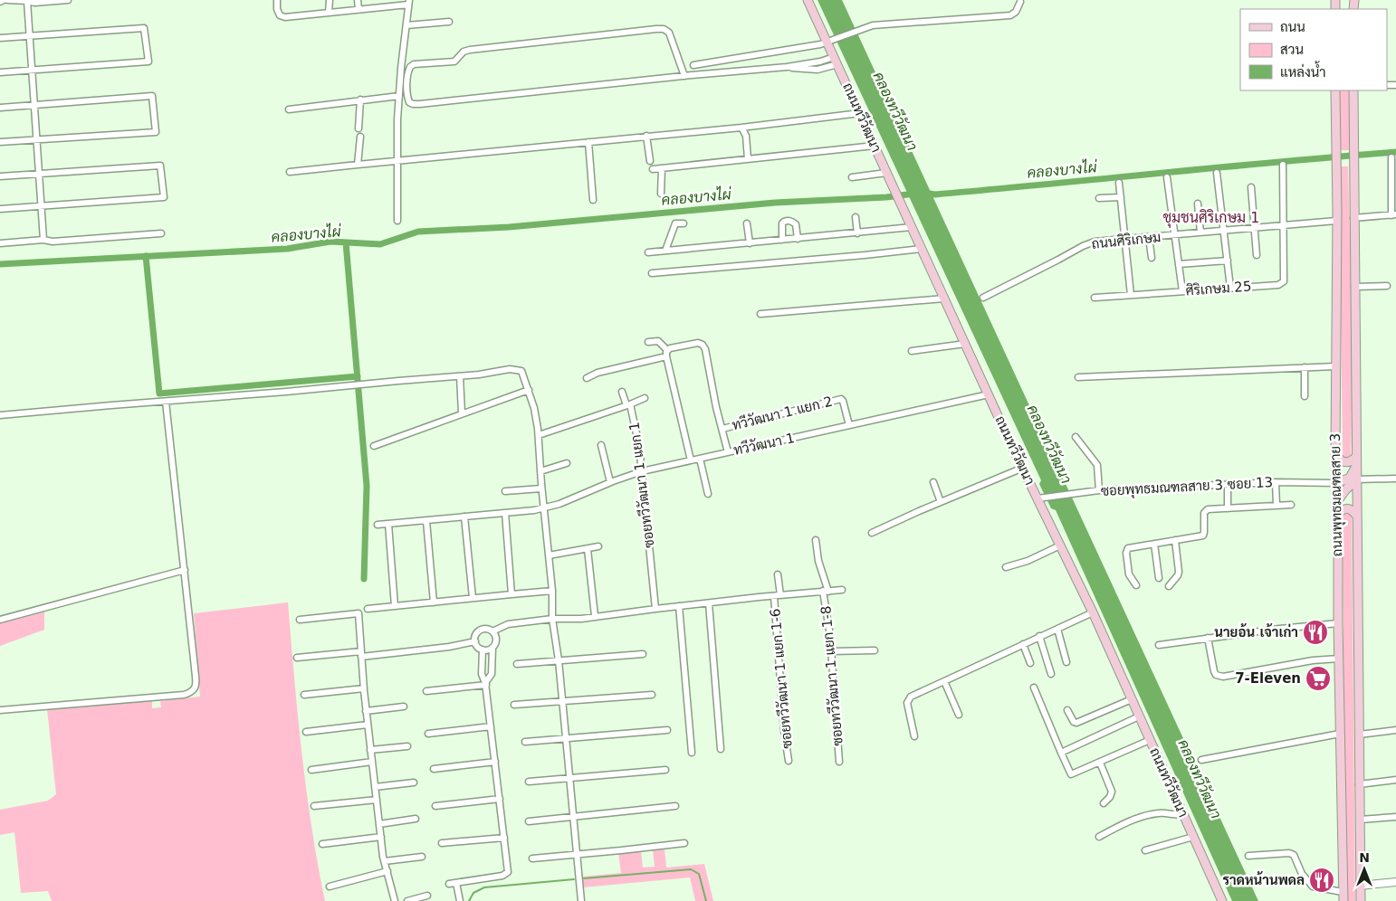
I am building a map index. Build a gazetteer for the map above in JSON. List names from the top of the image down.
{
  "streets": {
    "main road": ["ถนนทวีวัฒนา", "ถนนพุทธมณฑลสาย 3"],
    "street": [
      "ถนนศิริเกษม",
      "ศิริเกษม 25",
      "ทวีวัฒนา 1 แยก 2",
      "ทวีวัฒนา 1",
      "ซอยทวีวัฒนา 1 แยก 1",
      "ซอยพุทธมณฑลสาย 3 ซอย 13",
      "ซอยทวีวัฒนา 1 แยก 1-8",
      "ซอยทวีวัฒนา 1 แยก 1-6"
    ]
  },
  "crossings": [
    ["ถนนทวีวัฒนา", "ทวีวัฒนา 1"],
    ["ถนนทวีวัฒนา", "ซอยพุทธมณฑลสาย 3 ซอย 13"],
    ["ถนนศิริเกษม", "ศิริเกษม 25"],
    ["ถนนศิริเกษม", "ถนนพุทธมณฑลสาย 3"],
    ["ทวีวัฒนา 1 แยก 2", "ทวีวัฒนา 1"],
    ["ทวีวัฒนา 1", "ซอยทวีวัฒนา 1 แยก 1"],
    ["ซอยพุทธมณฑลสาย 3 ซอย 13", "ถนนพุทธมณฑลสาย 3"]
  ],
  "districts": ["ชุมชนศิริเกษม 1"],
  "water": ["คลองทวีวัฒนา", "คลองบางไผ่"],
  "places": {
    "restaurant": ["นายอ้น เจ้าเก่า", "ราดหน้านพดล"],
    "supermarket": ["7-Eleven"]
  },
  "legend": ["ถนน", "สวน", "แหล่งน้ำ"],
  "north": "top"
}
